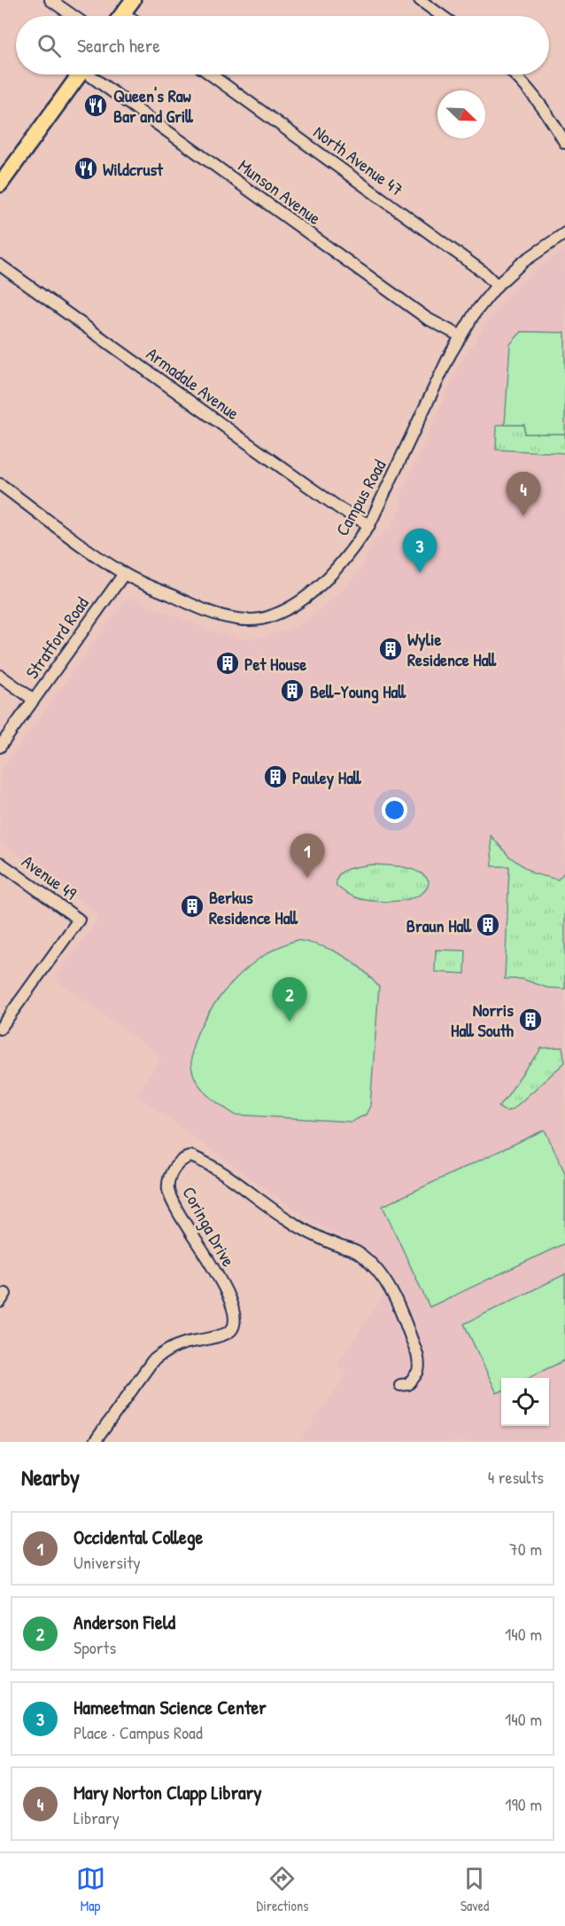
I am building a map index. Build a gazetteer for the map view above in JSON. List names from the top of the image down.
{
  "streets": {
    "street": [
      "North Avenue 47",
      "Munson Avenue",
      "Armadale Avenue",
      "Campus Road",
      "Stratford Road",
      "Avenue 49",
      "Coringa Drive"
    ]
  },
  "crossings": [
    ["North Avenue 47", "Campus Road"],
    ["Munson Avenue", "Campus Road"],
    ["Armadale Avenue", "Campus Road"],
    ["Campus Road", "Stratford Road"]
  ],
  "places": {
    "restaurant": ["Queen's Raw Bar and Grill", "Wildcrust"],
    "building": [
      "Wylie Residence Hall",
      "Pet House",
      "Bell-Young Hall",
      "Pauley Hall",
      "Berkus Residence Hall",
      "Braun Hall",
      "Norris Hall South"
    ]
  },
  "north": "bottom right",
  "page": {
    "search": "Search here",
    "pins": [
      "4",
      "3",
      "1",
      "2"
    ],
    "heading": ["Nearby", "4 results"],
    "list": [
      {
        "mark": "1",
        "name": "Occidental College",
        "note": "University",
        "value": "70 m"
      },
      {
        "mark": "2",
        "name": "Anderson Field",
        "note": "Sports",
        "value": "140 m"
      },
      {
        "mark": "3",
        "name": "Hameetman Science Center",
        "note": "Place · Campus Road",
        "value": "140 m"
      },
      {
        "mark": "4",
        "name": "Mary Norton Clapp Library",
        "note": "Library",
        "value": "190 m"
      }
    ],
    "nav": ["Map", "Directions", "Saved"]
  }
}
